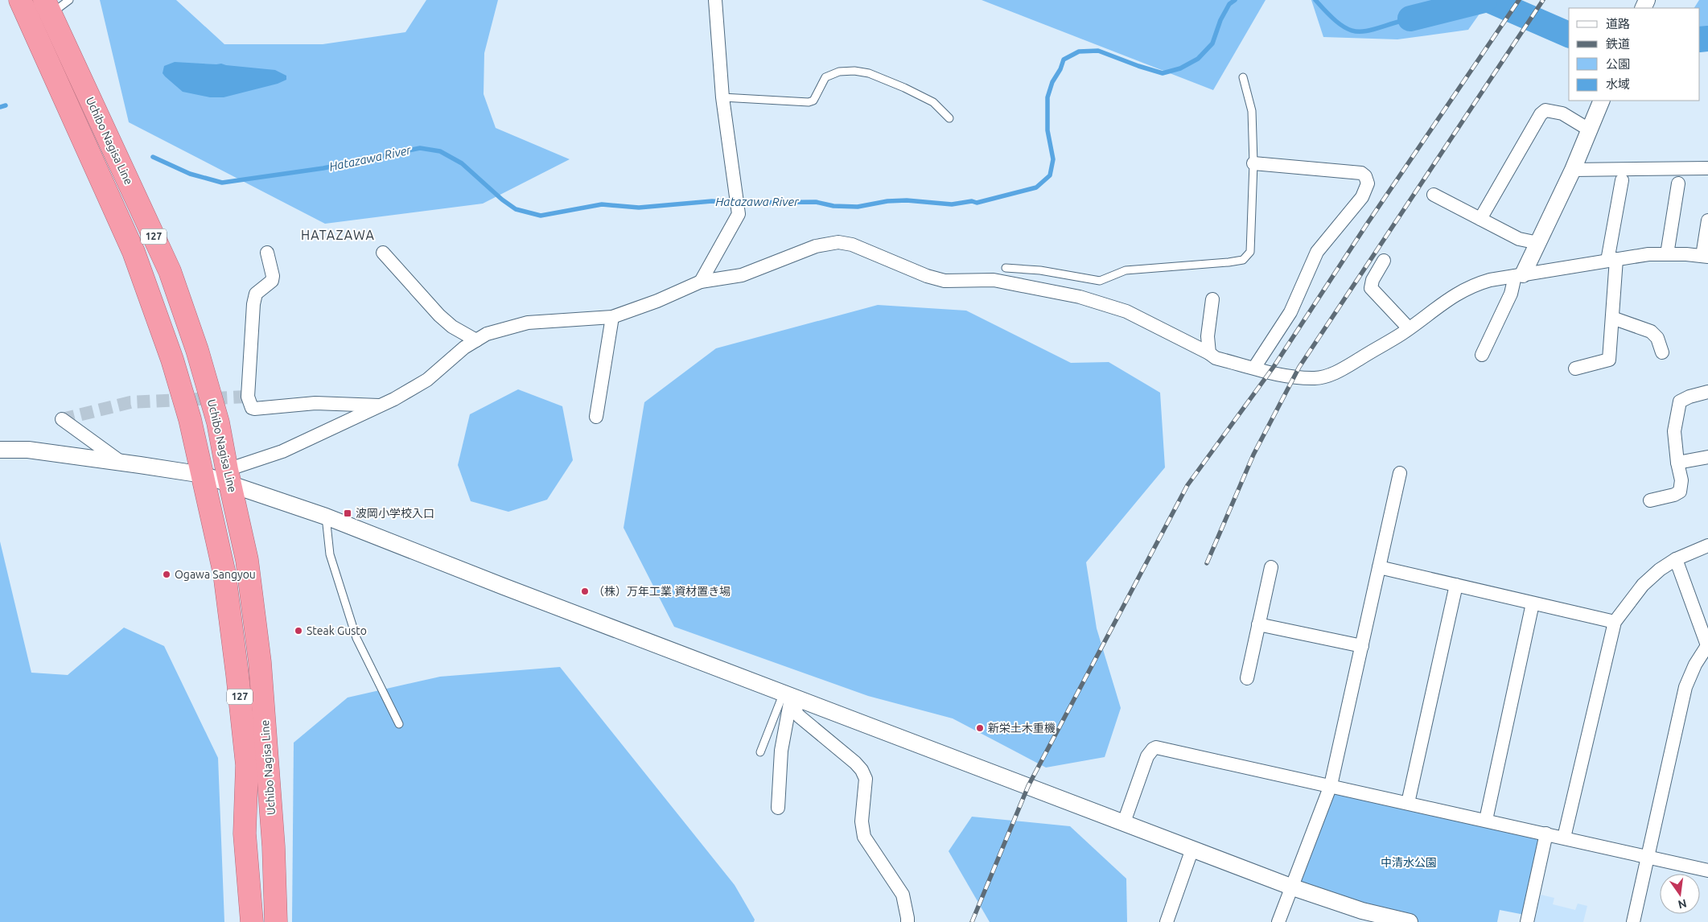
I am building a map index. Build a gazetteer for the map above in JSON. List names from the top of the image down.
{
  "streets": {
    "highway": ["Uchibo Nagisa Line", "127"]
  },
  "districts": ["HATAZAWA"],
  "water": ["Hatazawa River"],
  "parks": ["中清水公園"],
  "places": {
    "transit": ["波岡小学校入口"],
    "other": [
      "Ogawa Sangyou",
      "（株）万年工業 資材置き場",
      "Steak Gusto",
      "新栄土木重機"
    ]
  },
  "legend": [
    "道路",
    "鉄道",
    "公園",
    "水域"
  ],
  "north": "bottom"
}
